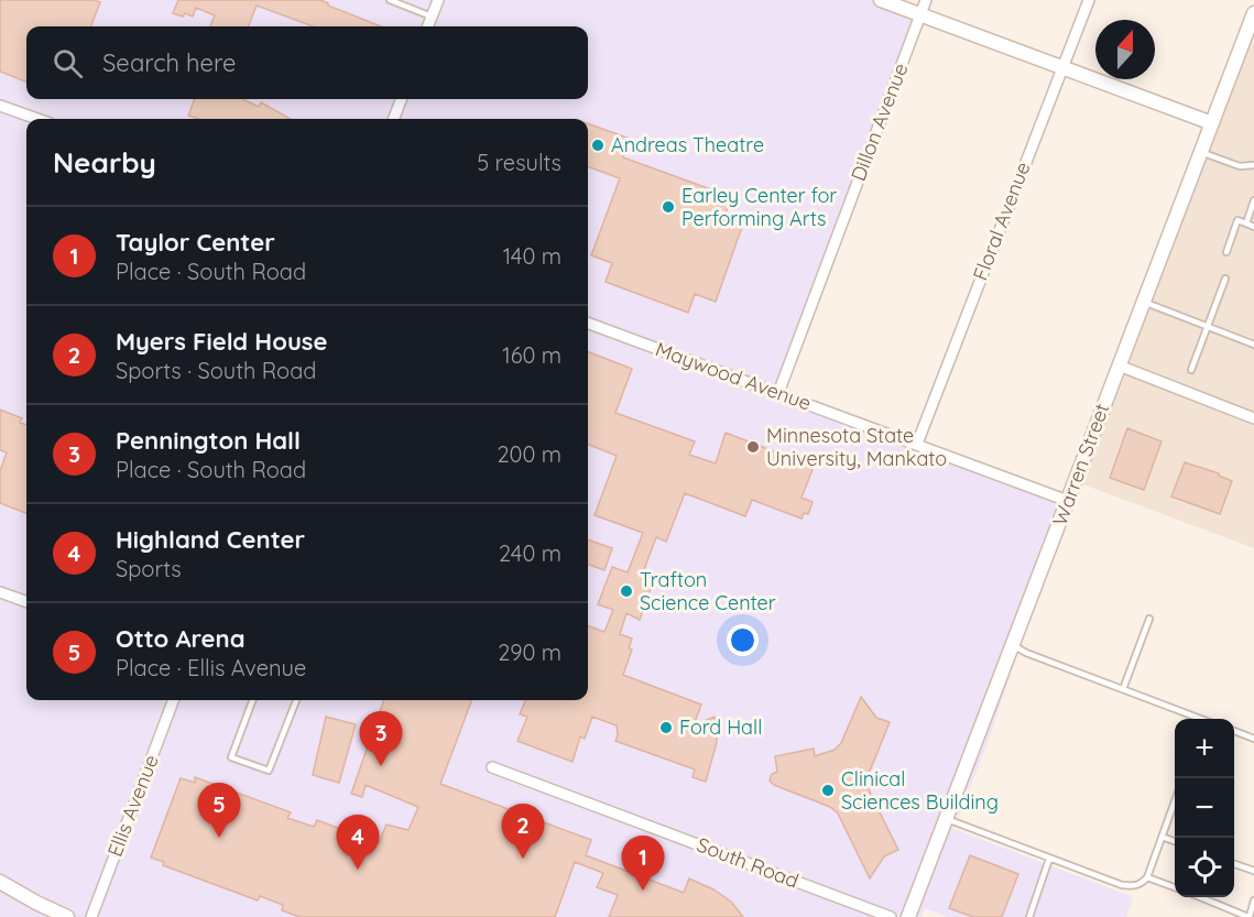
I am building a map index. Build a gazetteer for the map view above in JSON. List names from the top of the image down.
{
  "streets": {
    "street": [
      "Dillon Avenue",
      "Floral Avenue",
      "Maywood Avenue",
      "Warren Street",
      "Ellis Avenue",
      "South Road"
    ]
  },
  "crossings": [
    ["Dillon Avenue", "Maywood Avenue"],
    ["Floral Avenue", "Maywood Avenue"],
    ["Maywood Avenue", "Warren Street"]
  ],
  "places": [
    "Andreas Theatre",
    "Earley Center for Performing Arts",
    "Minnesota State University, Mankato",
    "Trafton Science Center",
    "Ford Hall",
    "Clinical Sciences Building"
  ],
  "north": "top",
  "page": {
    "search": "Search here",
    "heading": ["Nearby", "5 results"],
    "list": [
      {
        "mark": "1",
        "name": "Taylor Center",
        "note": "Place · South Road",
        "value": "140 m"
      },
      {
        "mark": "2",
        "name": "Myers Field House",
        "note": "Sports · South Road",
        "value": "160 m"
      },
      {
        "mark": "3",
        "name": "Pennington Hall",
        "note": "Place · South Road",
        "value": "200 m"
      },
      {
        "mark": "4",
        "name": "Highland Center",
        "note": "Sports",
        "value": "240 m"
      },
      {
        "mark": "5",
        "name": "Otto Arena",
        "note": "Place · Ellis Avenue",
        "value": "290 m"
      }
    ],
    "pins": [
      "3",
      "5",
      "2",
      "4",
      "1"
    ],
    "map_buttons": ["+", "−"]
  }
}
